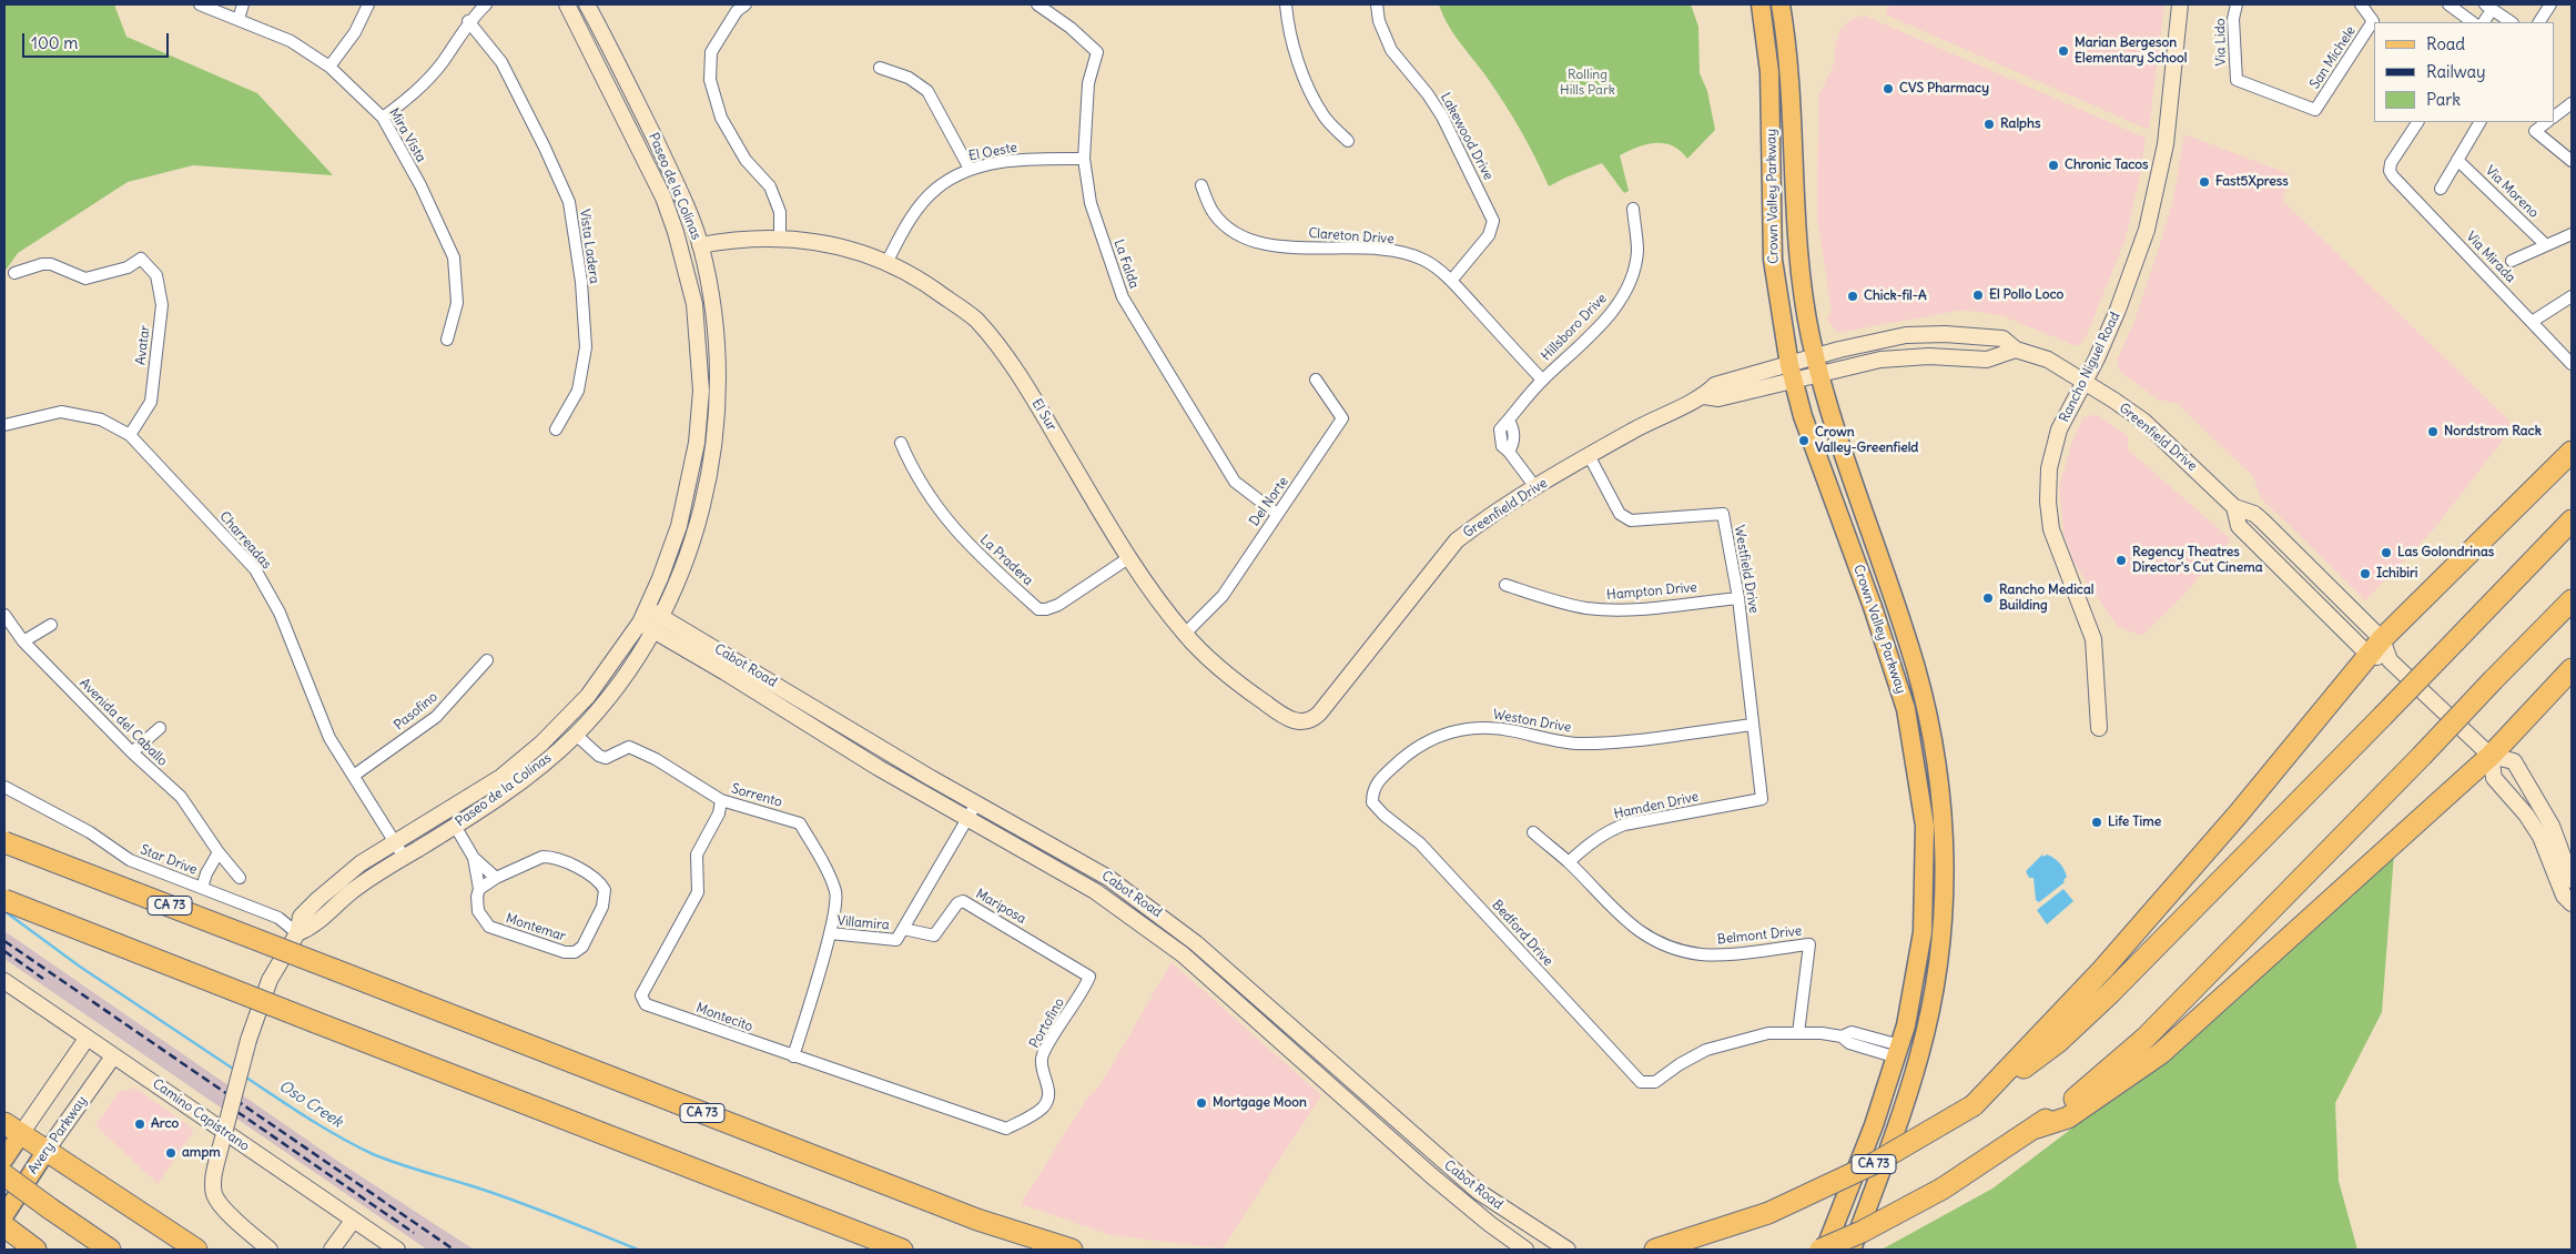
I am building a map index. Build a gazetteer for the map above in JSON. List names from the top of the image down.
{
  "streets": {
    "highway": ["CA 73"],
    "main road": [
      "Paseo de la Colinas",
      "Crown Valley Parkway",
      "Rancho Niguel Road",
      "El Sur",
      "Greenfield Drive",
      "Cabot Road",
      "Camino Capistrano",
      "Avery Parkway"
    ],
    "street": [
      "Via Lido",
      "San Michele",
      "Mira Vista",
      "Lakewood Drive",
      "El Oeste",
      "Via Moreno",
      "Clareton Drive",
      "Vista Ladera",
      "Via Mirada",
      "La Falda",
      "Hillsboro Drive",
      "Avatar",
      "Del Norte",
      "Charreadas",
      "La Pradera",
      "Westfield Drive",
      "Hampton Drive",
      "Pasofino",
      "Weston Drive",
      "Avenida del Caballo",
      "Sorrento",
      "Hamden Drive",
      "Star Drive",
      "Mariposa",
      "Villamira",
      "Montemar",
      "Bedford Drive",
      "Belmont Drive",
      "Montecito",
      "Portofino"
    ]
  },
  "crossings": [
    ["Via Lido", "San Michele"],
    ["Lakewood Drive", "Clareton Drive"],
    ["El Oeste", "La Falda"],
    ["El Oeste", "El Sur"],
    ["Paseo de la Colinas", "El Sur"],
    ["Paseo de la Colinas", "Charreadas"],
    ["Paseo de la Colinas", "Cabot Road"],
    ["Paseo de la Colinas", "Sorrento"],
    ["Paseo de la Colinas", "Star Drive"],
    ["Crown Valley Parkway", "Greenfield Drive"],
    ["Clareton Drive", "Hillsboro Drive"],
    ["La Falda", "Del Norte"],
    ["Hillsboro Drive", "Greenfield Drive"],
    ["Avatar", "Charreadas"],
    ["Rancho Niguel Road", "Greenfield Drive"],
    ["El Sur", "Greenfield Drive"],
    ["El Sur", "Del Norte"],
    ["El Sur", "La Pradera"],
    ["Greenfield Drive", "Westfield Drive"],
    ["Charreadas", "Pasofino"],
    ["Westfield Drive", "Hampton Drive"],
    ["Westfield Drive", "Weston Drive"],
    ["Westfield Drive", "Hamden Drive"],
    ["Cabot Road", "Villamira"],
    ["Weston Drive", "Bedford Drive"],
    ["Sorrento", "Villamira"],
    ["Sorrento", "Montecito"],
    ["Hamden Drive", "Belmont Drive"],
    ["Mariposa", "Villamira"],
    ["Mariposa", "Portofino"],
    ["Villamira", "Montecito"],
    ["Bedford Drive", "Belmont Drive"],
    ["Montecito", "Portofino"],
    ["Camino Capistrano", "Avery Parkway"]
  ],
  "water": ["Oso Creek"],
  "parks": ["Rolling Hills Park"],
  "places": [
    "Marian Bergeson Elementary School",
    "CVS Pharmacy",
    "Ralphs",
    "Chronic Tacos",
    "Fast5Xpress",
    "El Pollo Loco",
    "Chick-fil-A",
    "Nordstrom Rack",
    "Crown Valley-Greenfield",
    "Las Golondrinas",
    "Regency Theatres Director's Cut Cinema",
    "Ichibiri",
    "Rancho Medical Building",
    "Life Time",
    "Mortgage Moon",
    "Arco",
    "ampm"
  ],
  "legend": ["Road", "Railway", "Park"],
  "scale_bar": "100 m"
}
